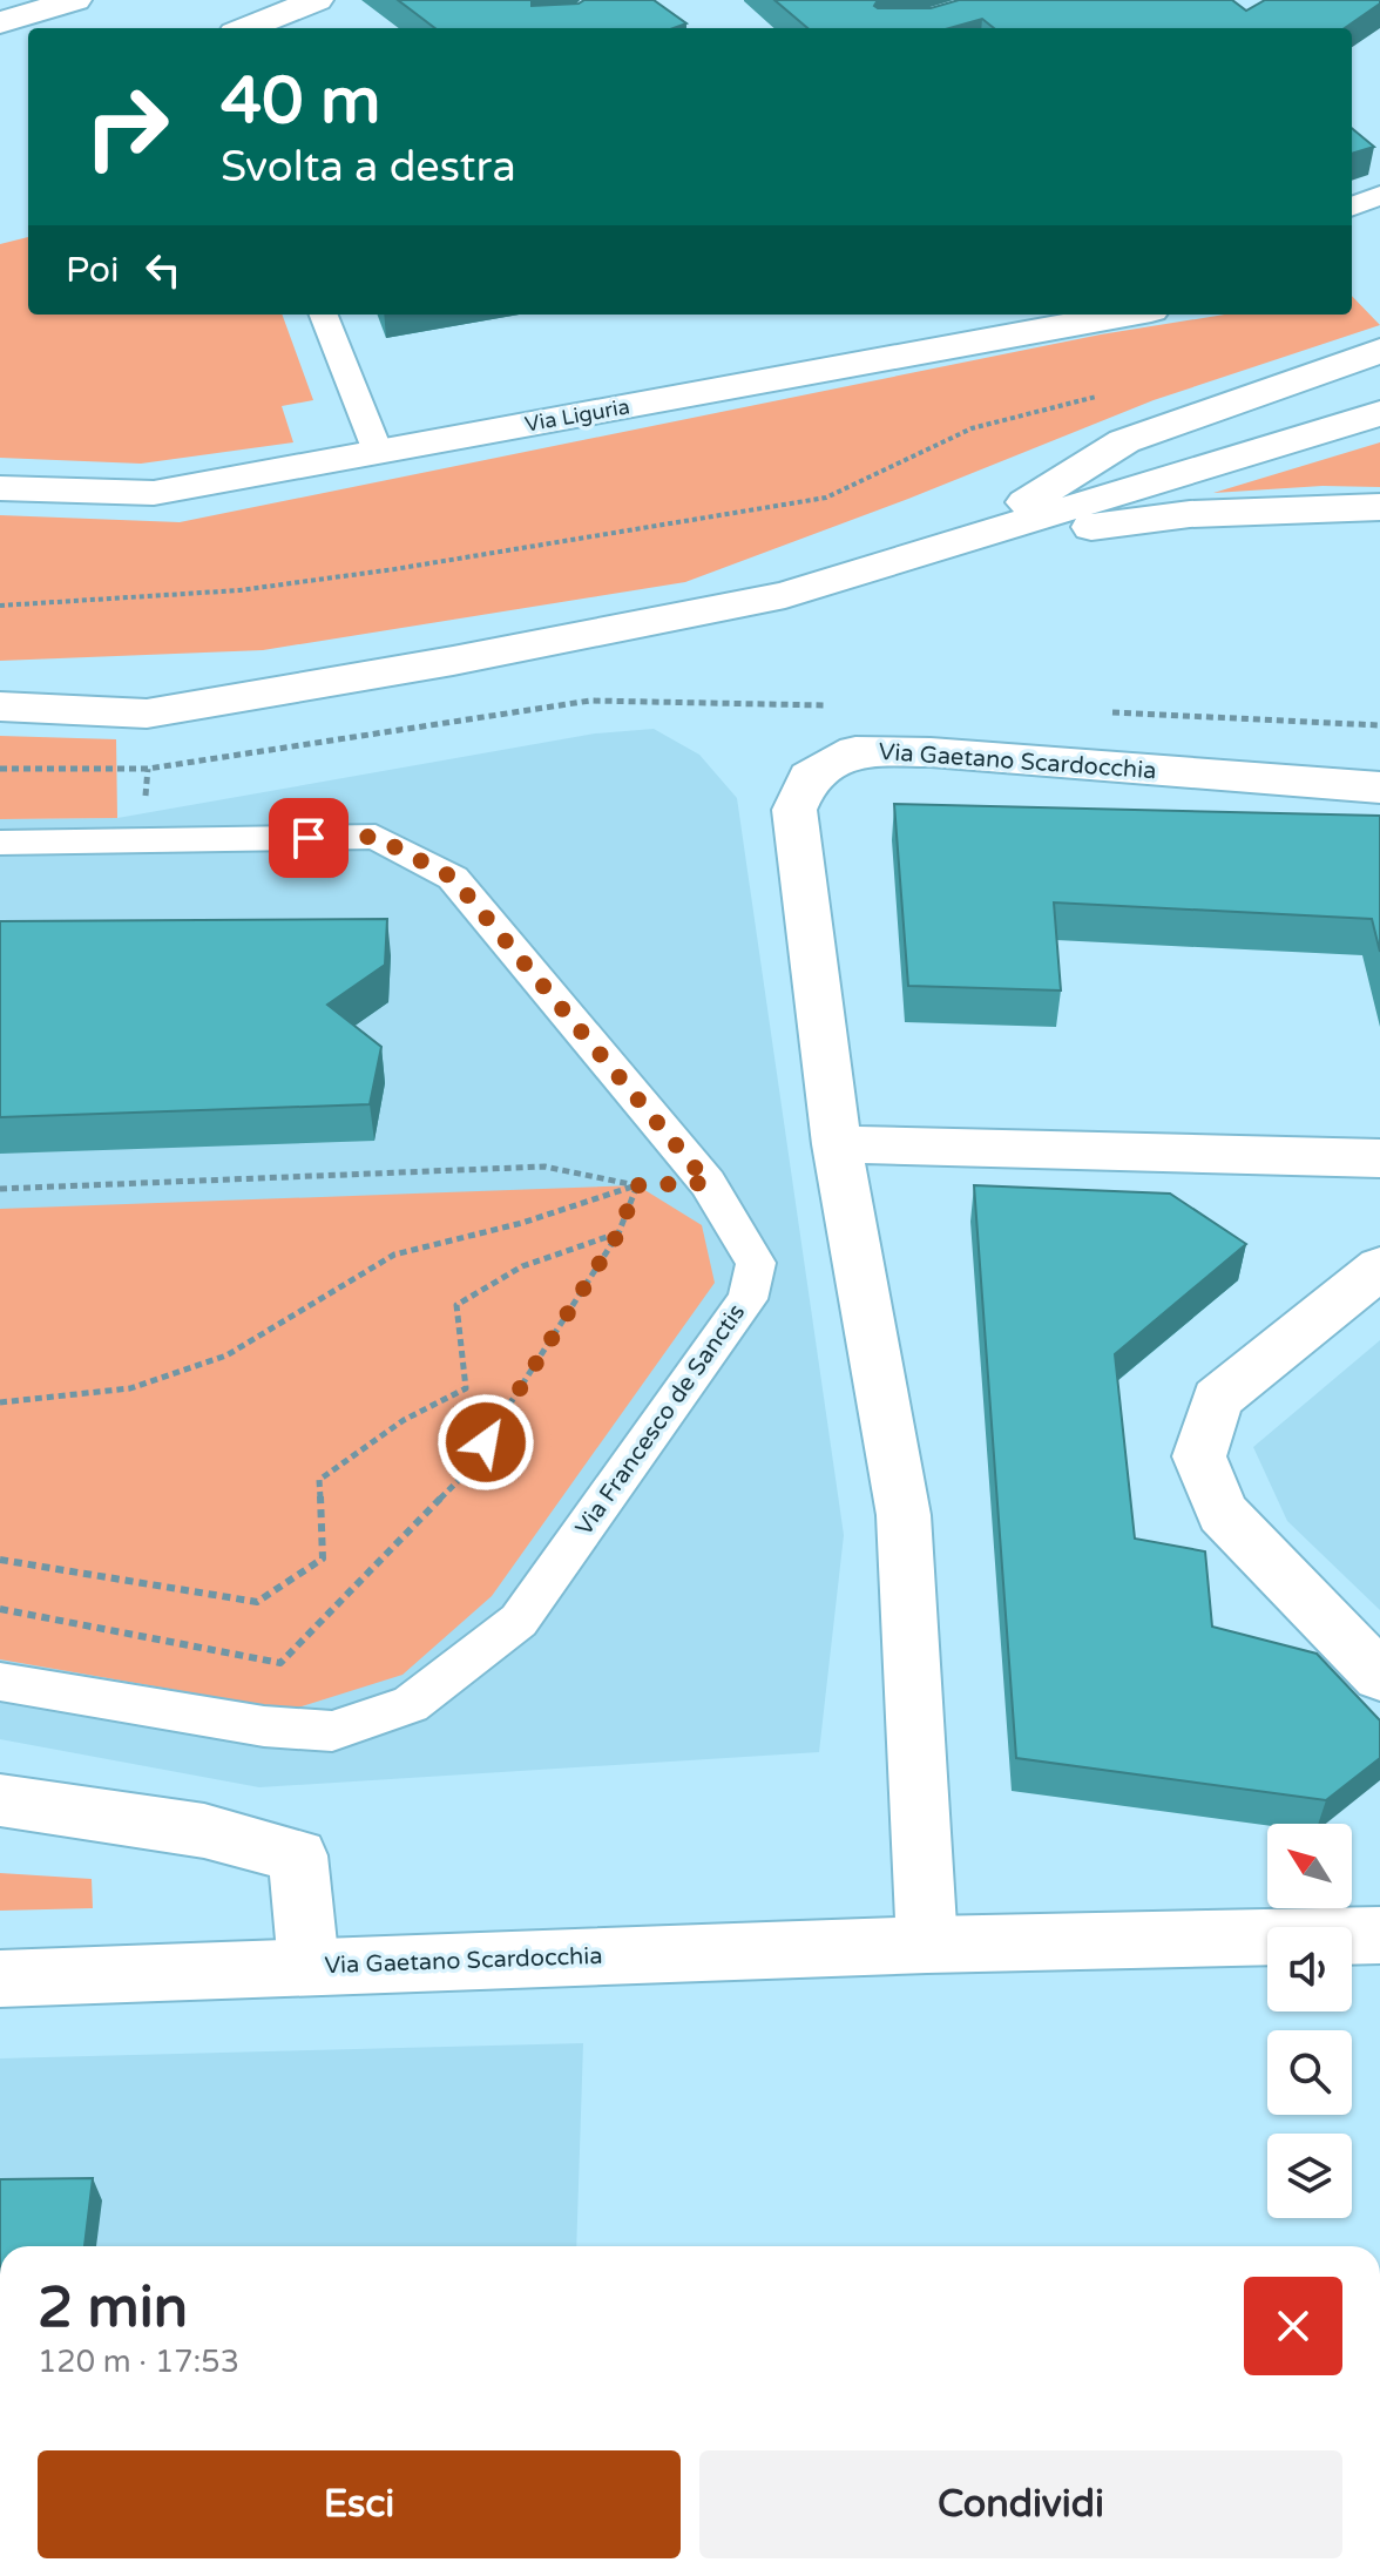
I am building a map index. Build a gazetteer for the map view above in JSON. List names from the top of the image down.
{
  "streets": {
    "street": ["Via Liguria", "Via Gaetano Scardocchia"],
    "lane": ["Via Francesco de Sanctis"]
  },
  "north": "top left",
  "page": {
    "turn": ["40 m", "Svolta a destra"],
    "then": "Poi",
    "heading": ["2 min", "120 m · 17:53"],
    "buttons": ["Esci", "Condividi"]
  }
}
